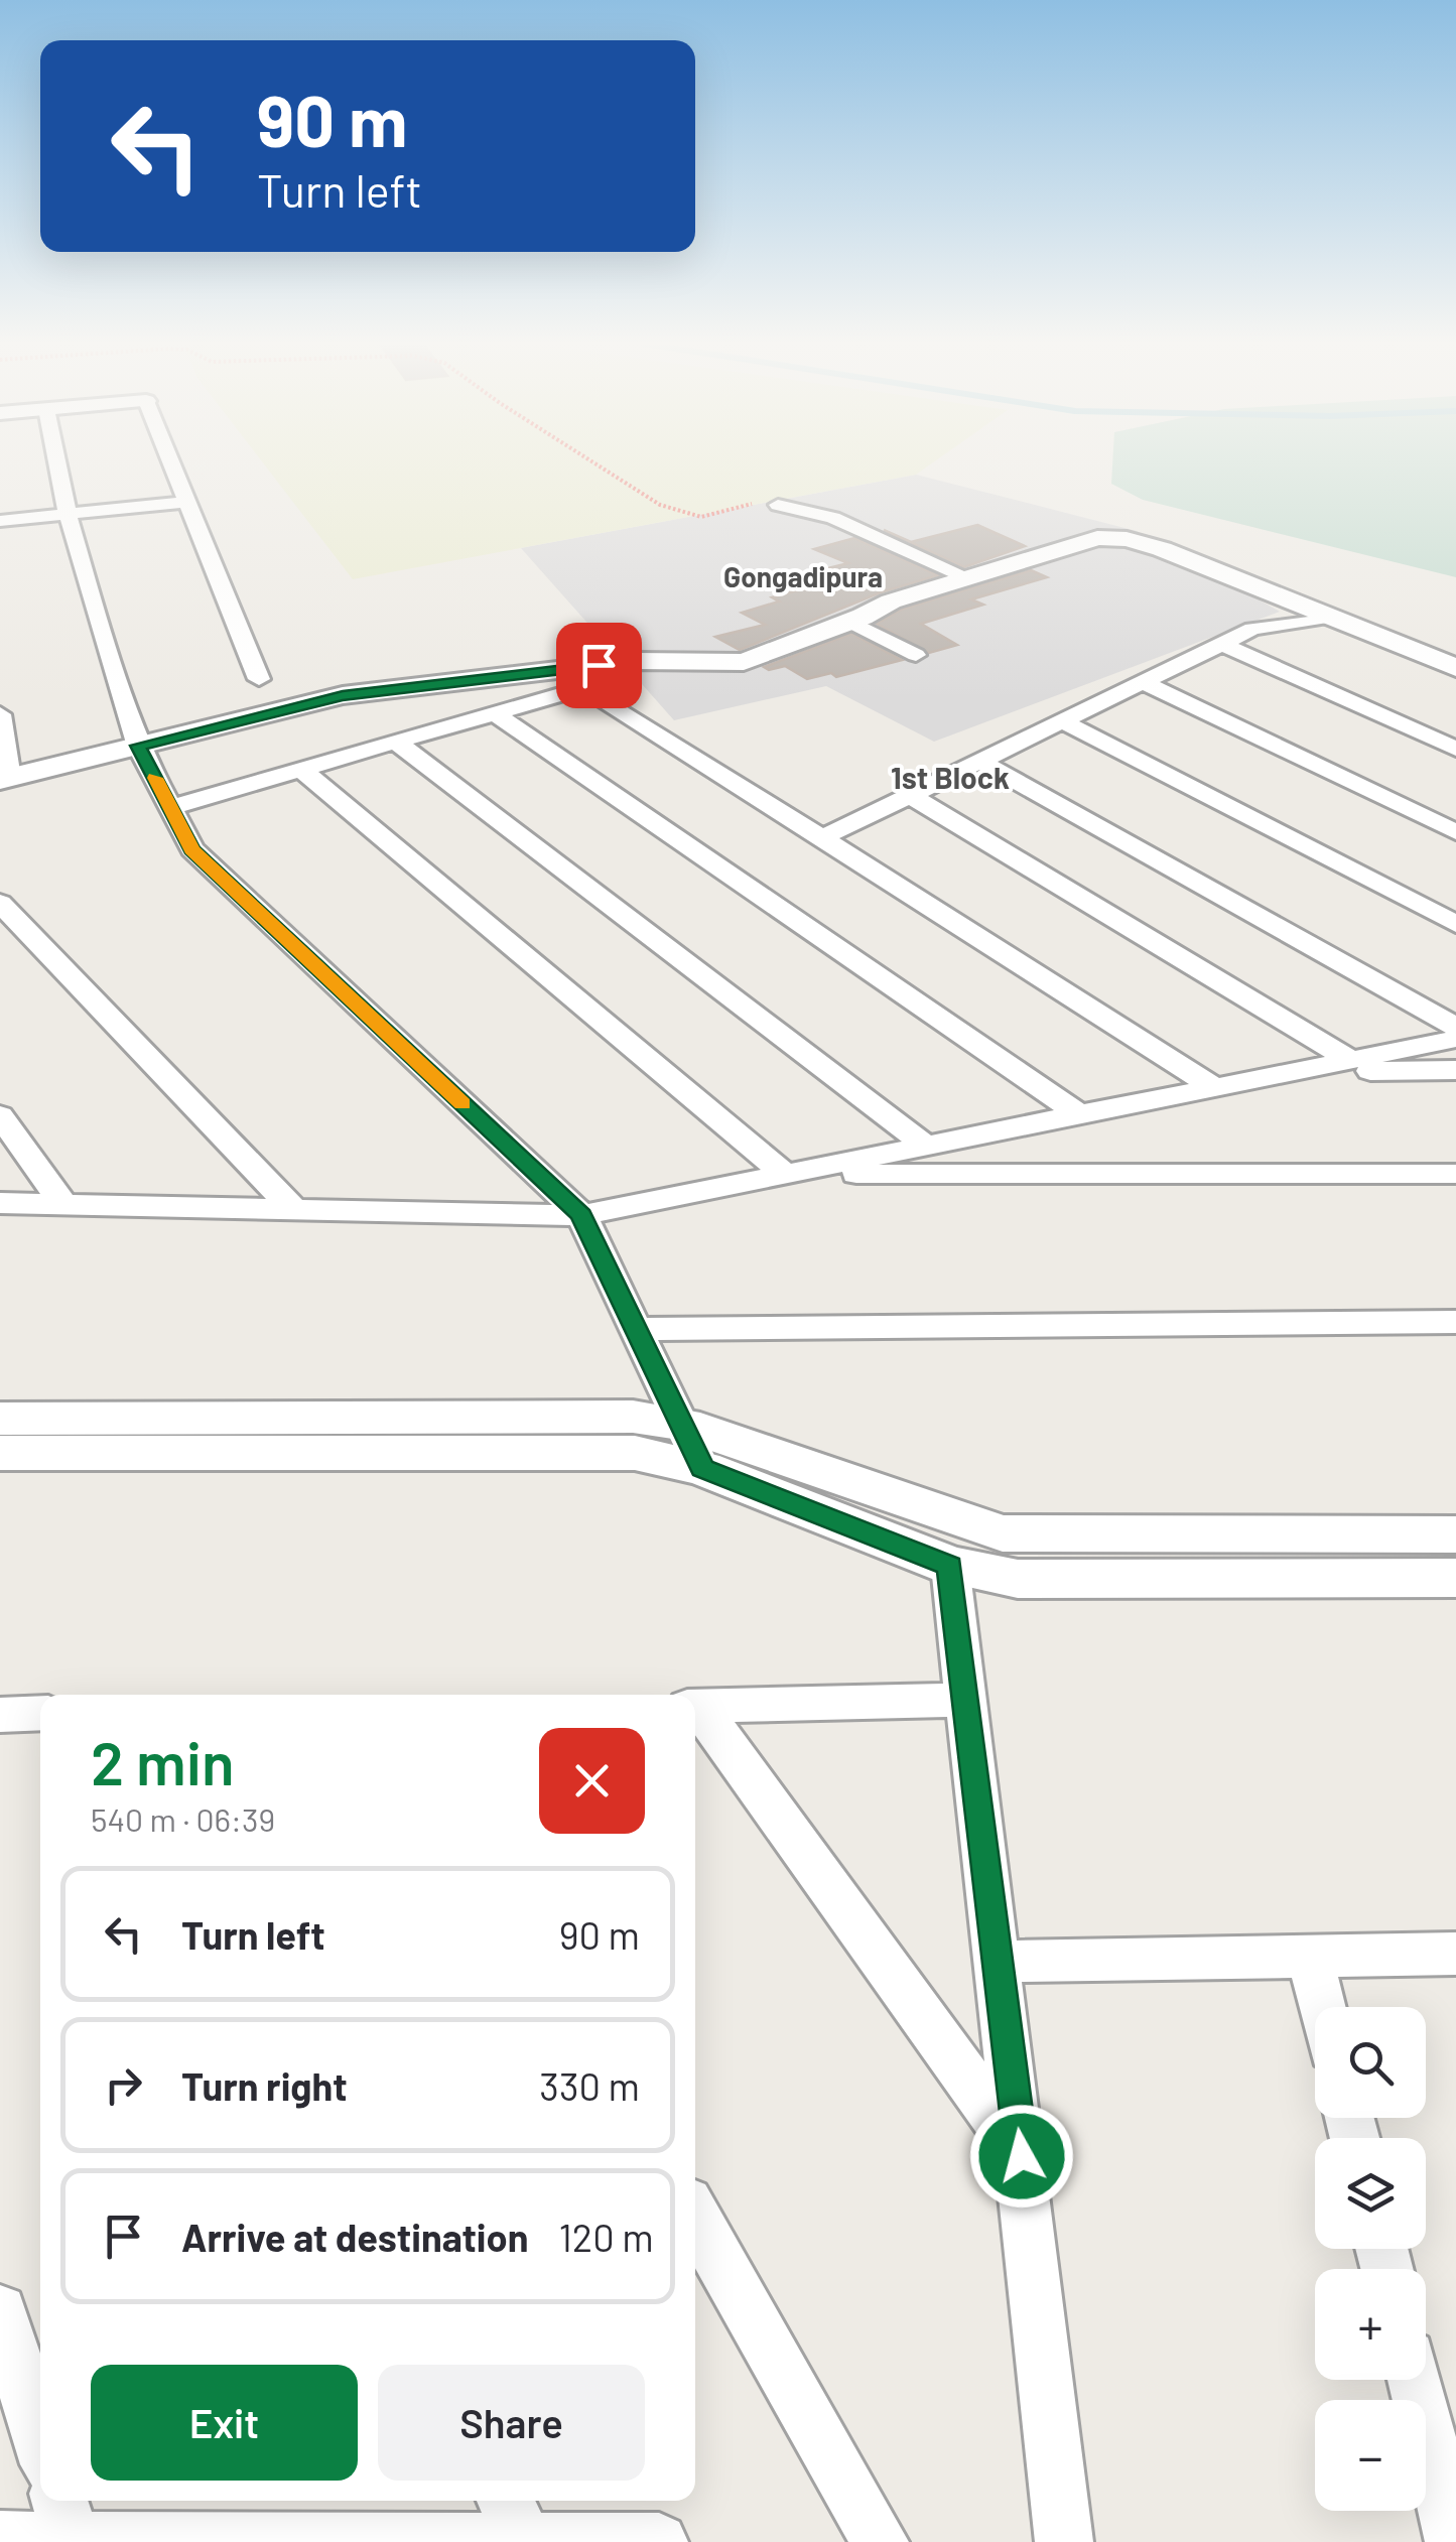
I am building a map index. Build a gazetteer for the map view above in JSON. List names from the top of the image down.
{
  "districts": ["Gongadipura", "1st Block"],
  "page": {
    "turn": ["90 m", "Turn left"],
    "heading": ["2 min", "540 m · 06:39"],
    "list": [
      {
        "name": "Turn left",
        "value": "90 m"
      },
      {
        "name": "Turn right",
        "value": "330 m"
      },
      {
        "name": "Arrive at destination",
        "value": "120 m"
      }
    ],
    "map_buttons": ["+", "−"],
    "buttons": ["Exit", "Share"]
  }
}
